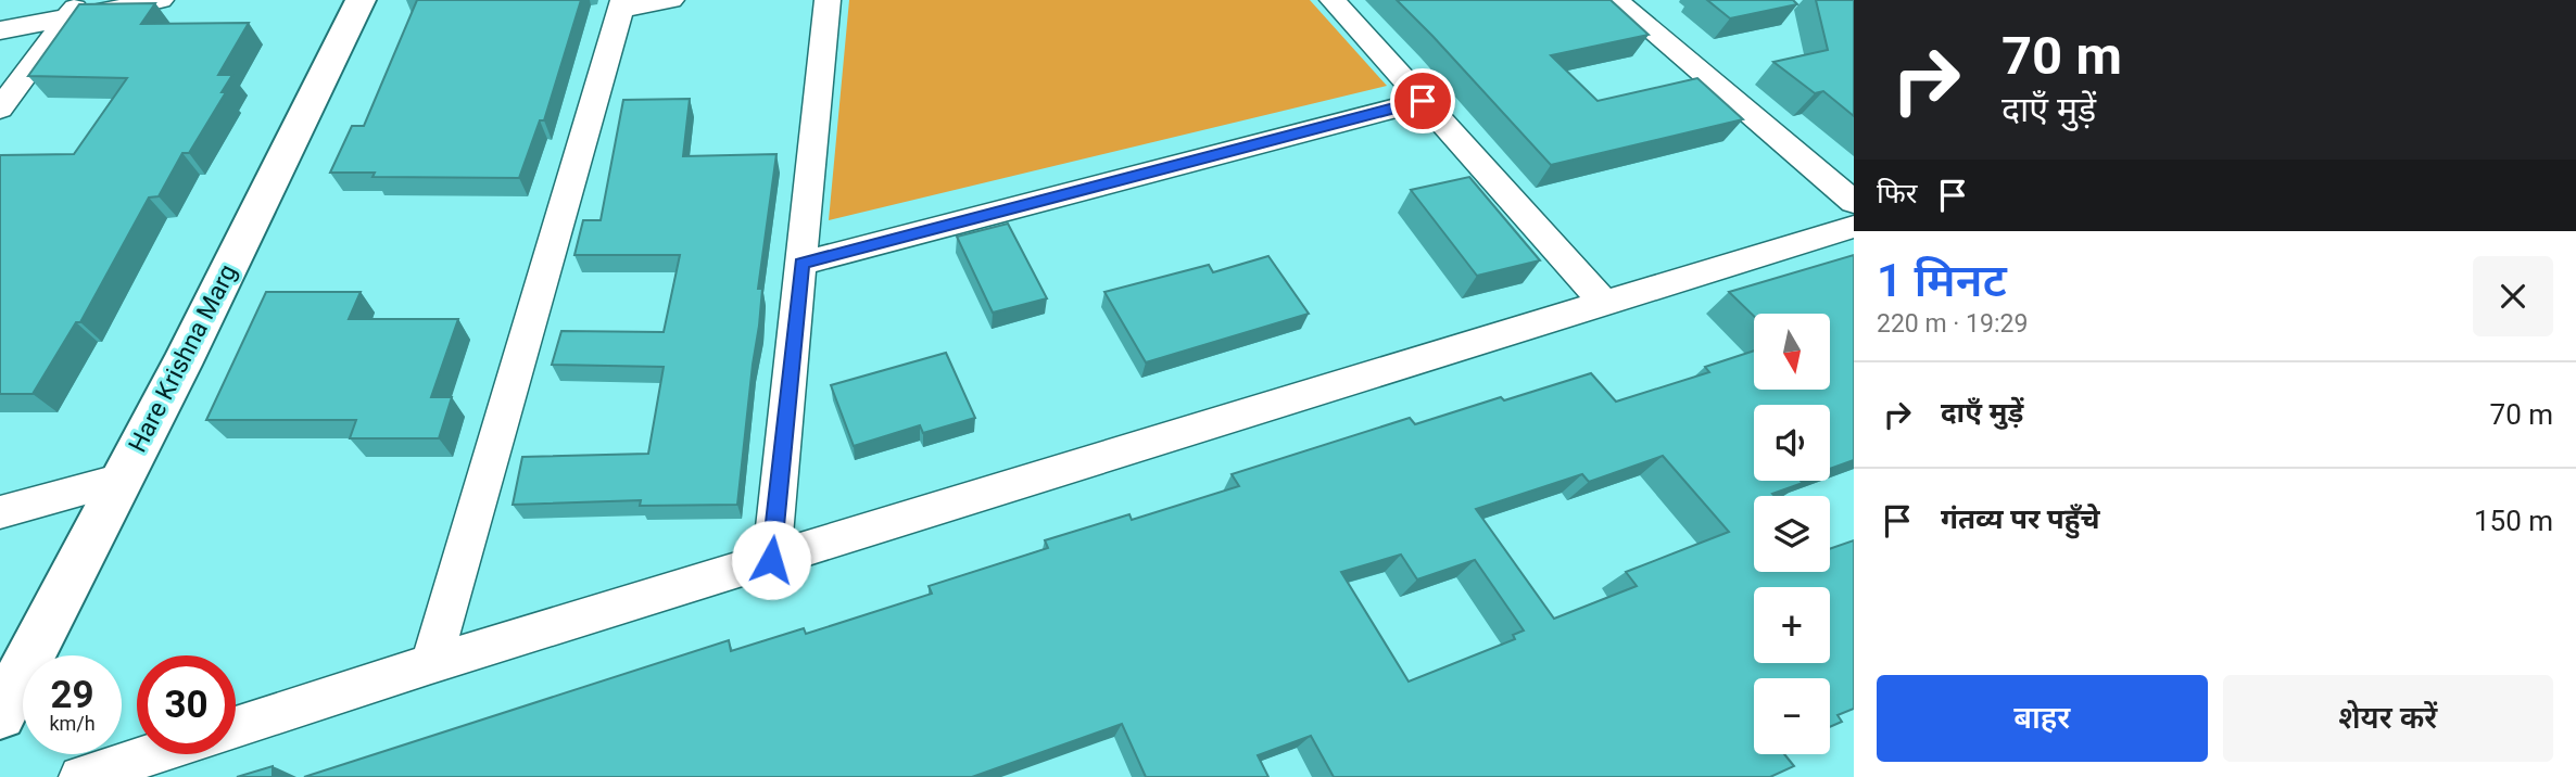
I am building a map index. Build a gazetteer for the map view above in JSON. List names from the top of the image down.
{
  "streets": {
    "street": ["Hare Krishna Marg"]
  },
  "north": "bottom",
  "page": {
    "turn": ["70 m", "दाएँ मुड़ें"],
    "then": "फिर",
    "heading": ["1 मिनट", "220 m · 19:29"],
    "map_buttons": ["+", "−"],
    "list": [
      {
        "name": "दाएँ मुड़ें",
        "value": "70 m"
      },
      {
        "name": "गंतव्य पर पहुँचे",
        "value": "150 m"
      }
    ],
    "speed": "29 km/h",
    "limit": "30",
    "buttons": ["बाहर", "शेयर करें"]
  }
}
